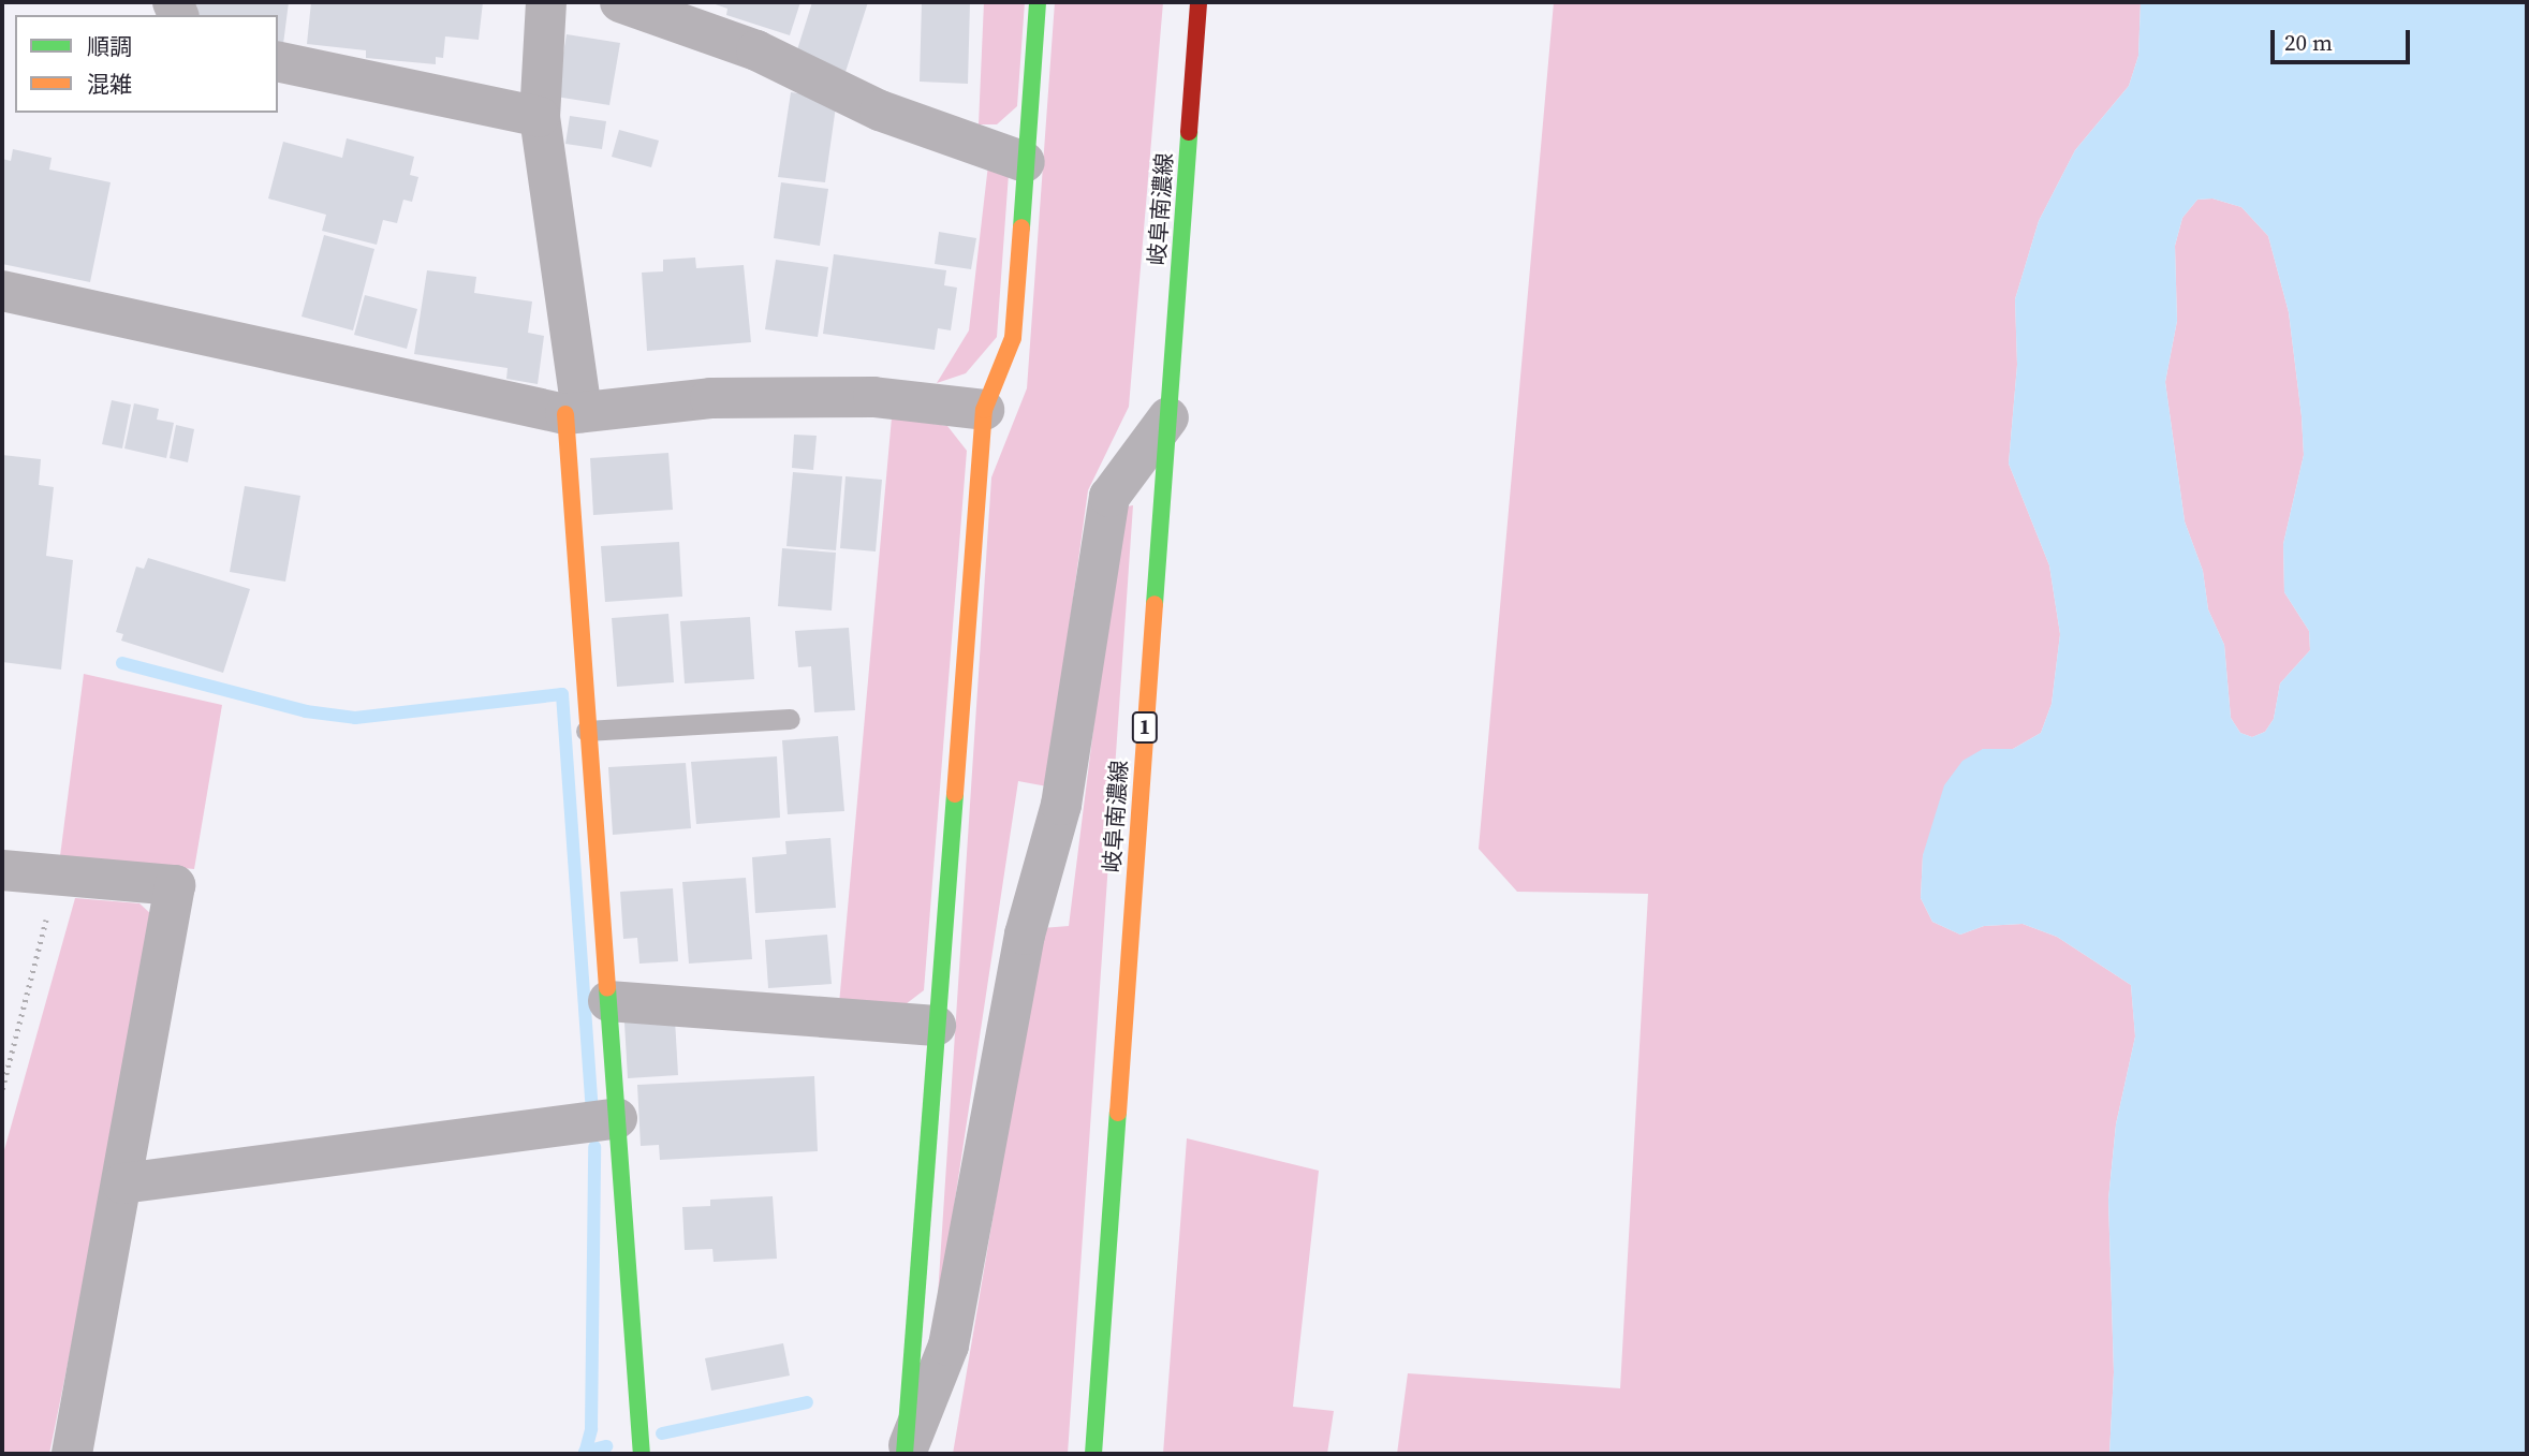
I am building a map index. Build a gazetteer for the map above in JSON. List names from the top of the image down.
{
  "streets": {
    "street": ["岐阜南濃線", "1"]
  },
  "legend": ["順調", "混雑"],
  "scale_bar": "20 m"
}
